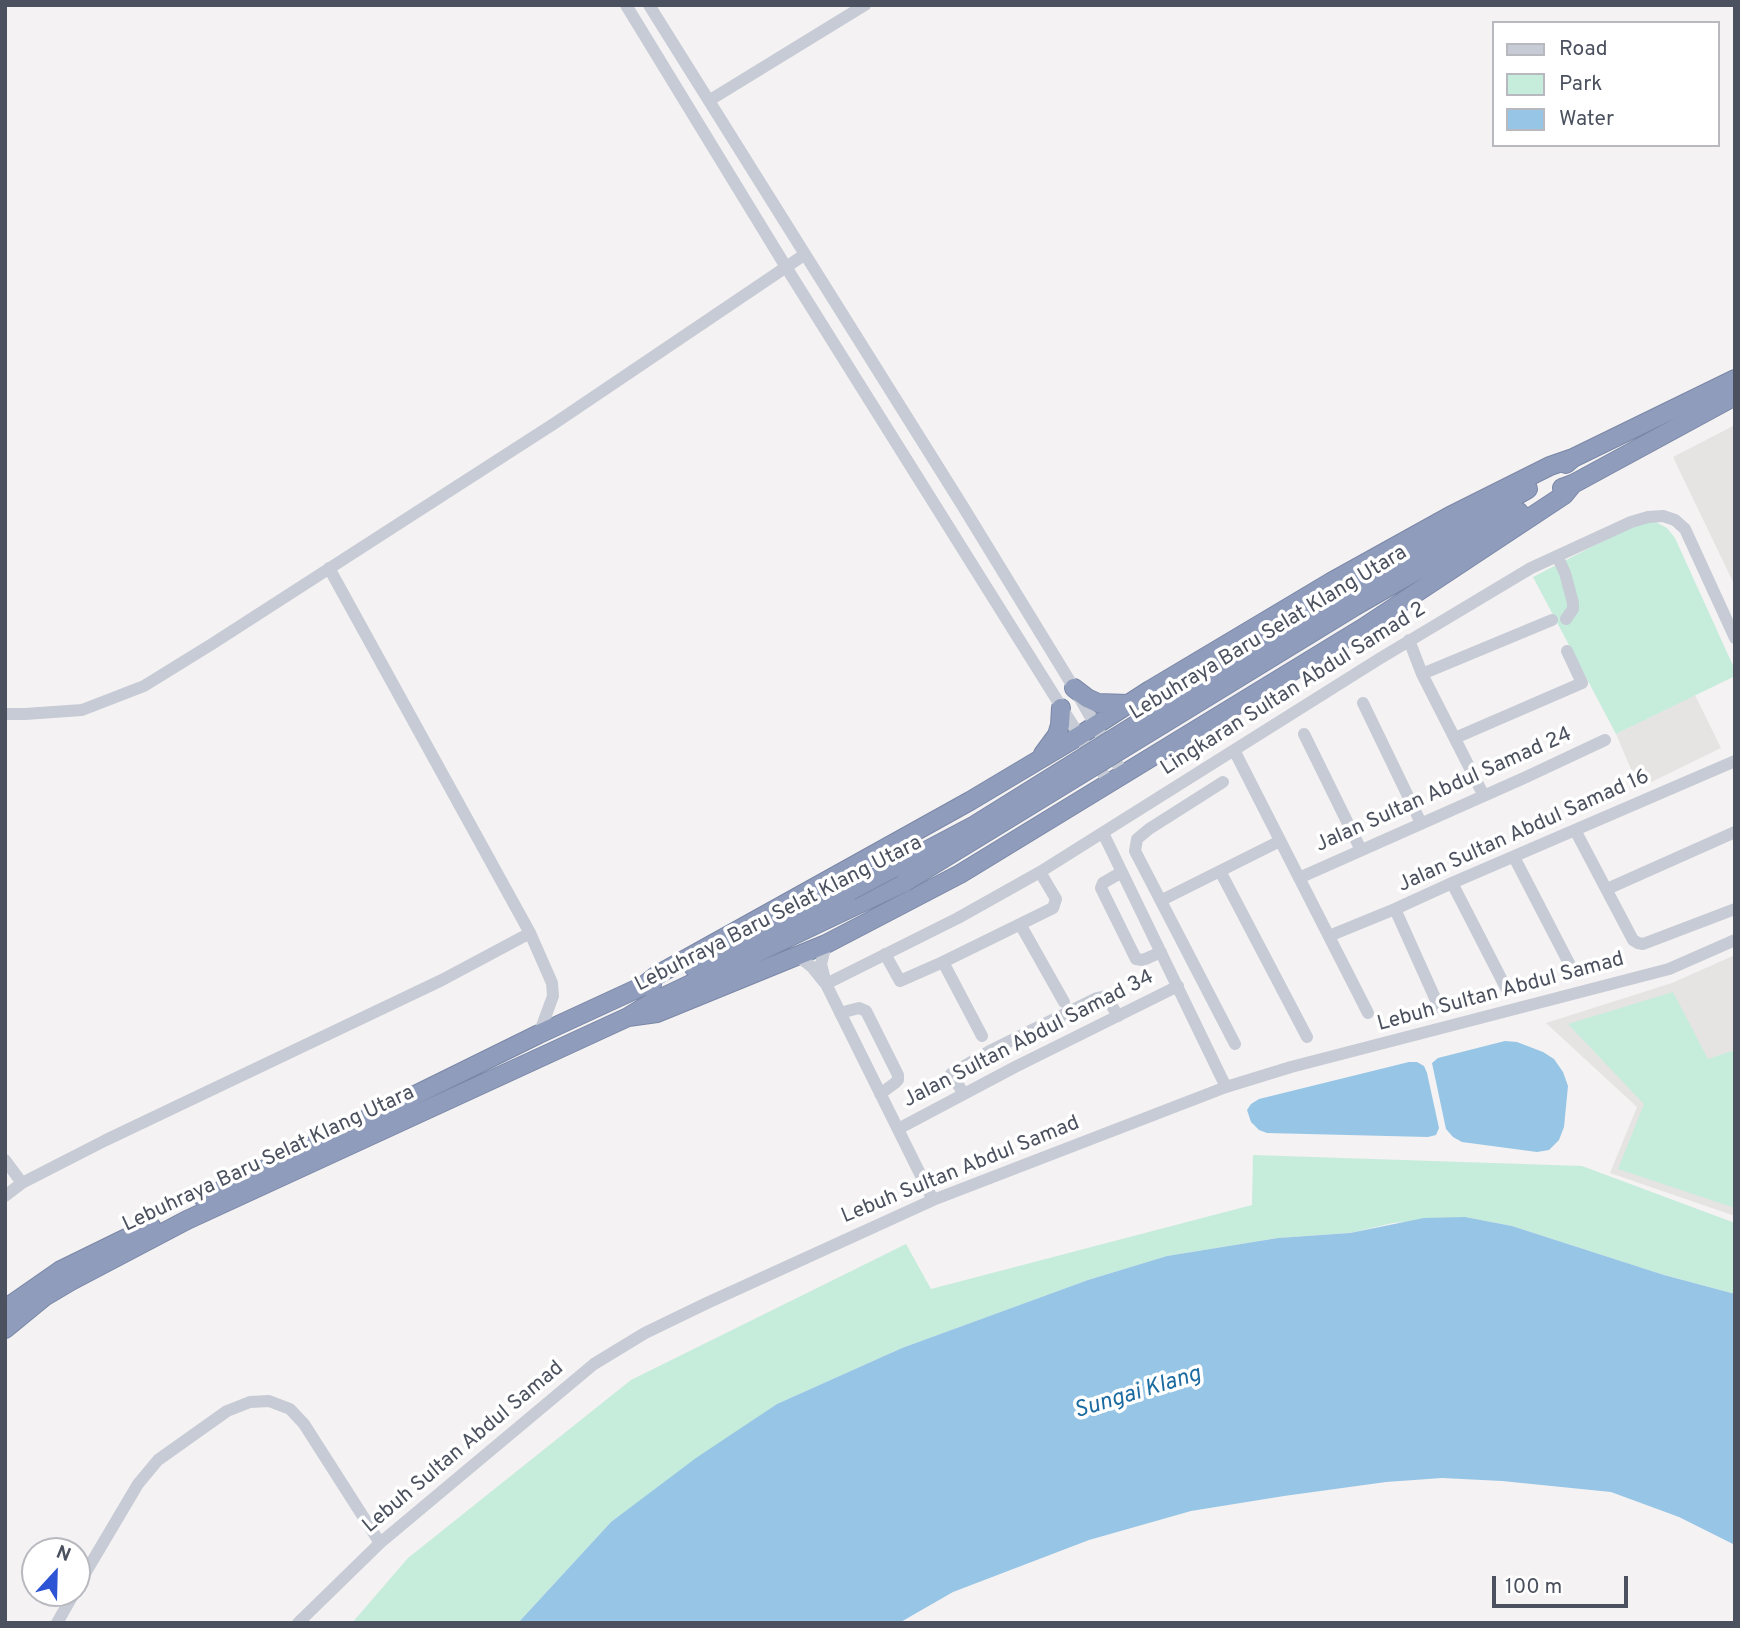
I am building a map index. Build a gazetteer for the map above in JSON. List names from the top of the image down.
{
  "streets": {
    "highway": ["Lebuhraya Baru Selat Klang Utara"],
    "street": [
      "Lingkaran Sultan Abdul Samad 2",
      "Jalan Sultan Abdul Samad 24",
      "Jalan Sultan Abdul Samad 16",
      "Lebuh Sultan Abdul Samad",
      "Jalan Sultan Abdul Samad 34"
    ]
  },
  "water": ["Sungai Klang"],
  "legend": ["Road", "Park", "Water"],
  "scale_bar": "100 m",
  "north": "top"
}
